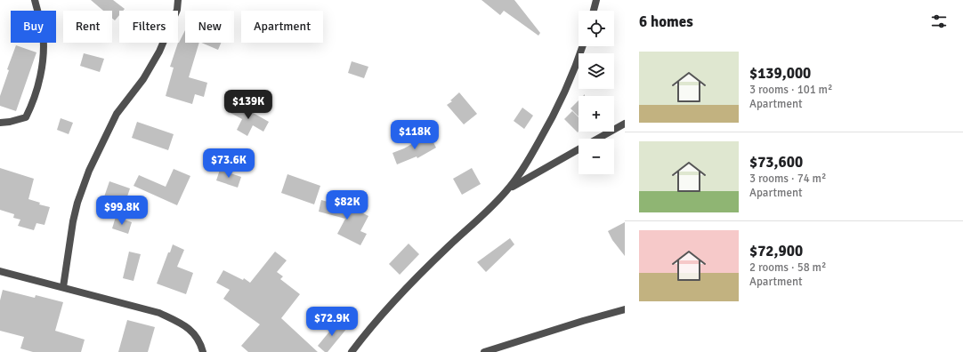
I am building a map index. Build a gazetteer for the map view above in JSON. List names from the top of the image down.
{
  "page": {
    "heading": "6 homes",
    "map_buttons": ["+", "−"],
    "chip": [
      "Buy",
      "Rent",
      "Filters",
      "New",
      "Apartment"
    ],
    "list": [
      {
        "name": "$139,000",
        "note": "3 rooms · 101 m² · Apartment"
      },
      {
        "name": "$73,600",
        "note": "3 rooms · 74 m² · Apartment"
      },
      {
        "name": "$72,900",
        "note": "2 rooms · 58 m² · Apartment"
      }
    ],
    "price": [
      "$139K",
      "$118K",
      "$73.6K",
      "$82K",
      "$99.8K",
      "$72.9K"
    ]
  }
}
